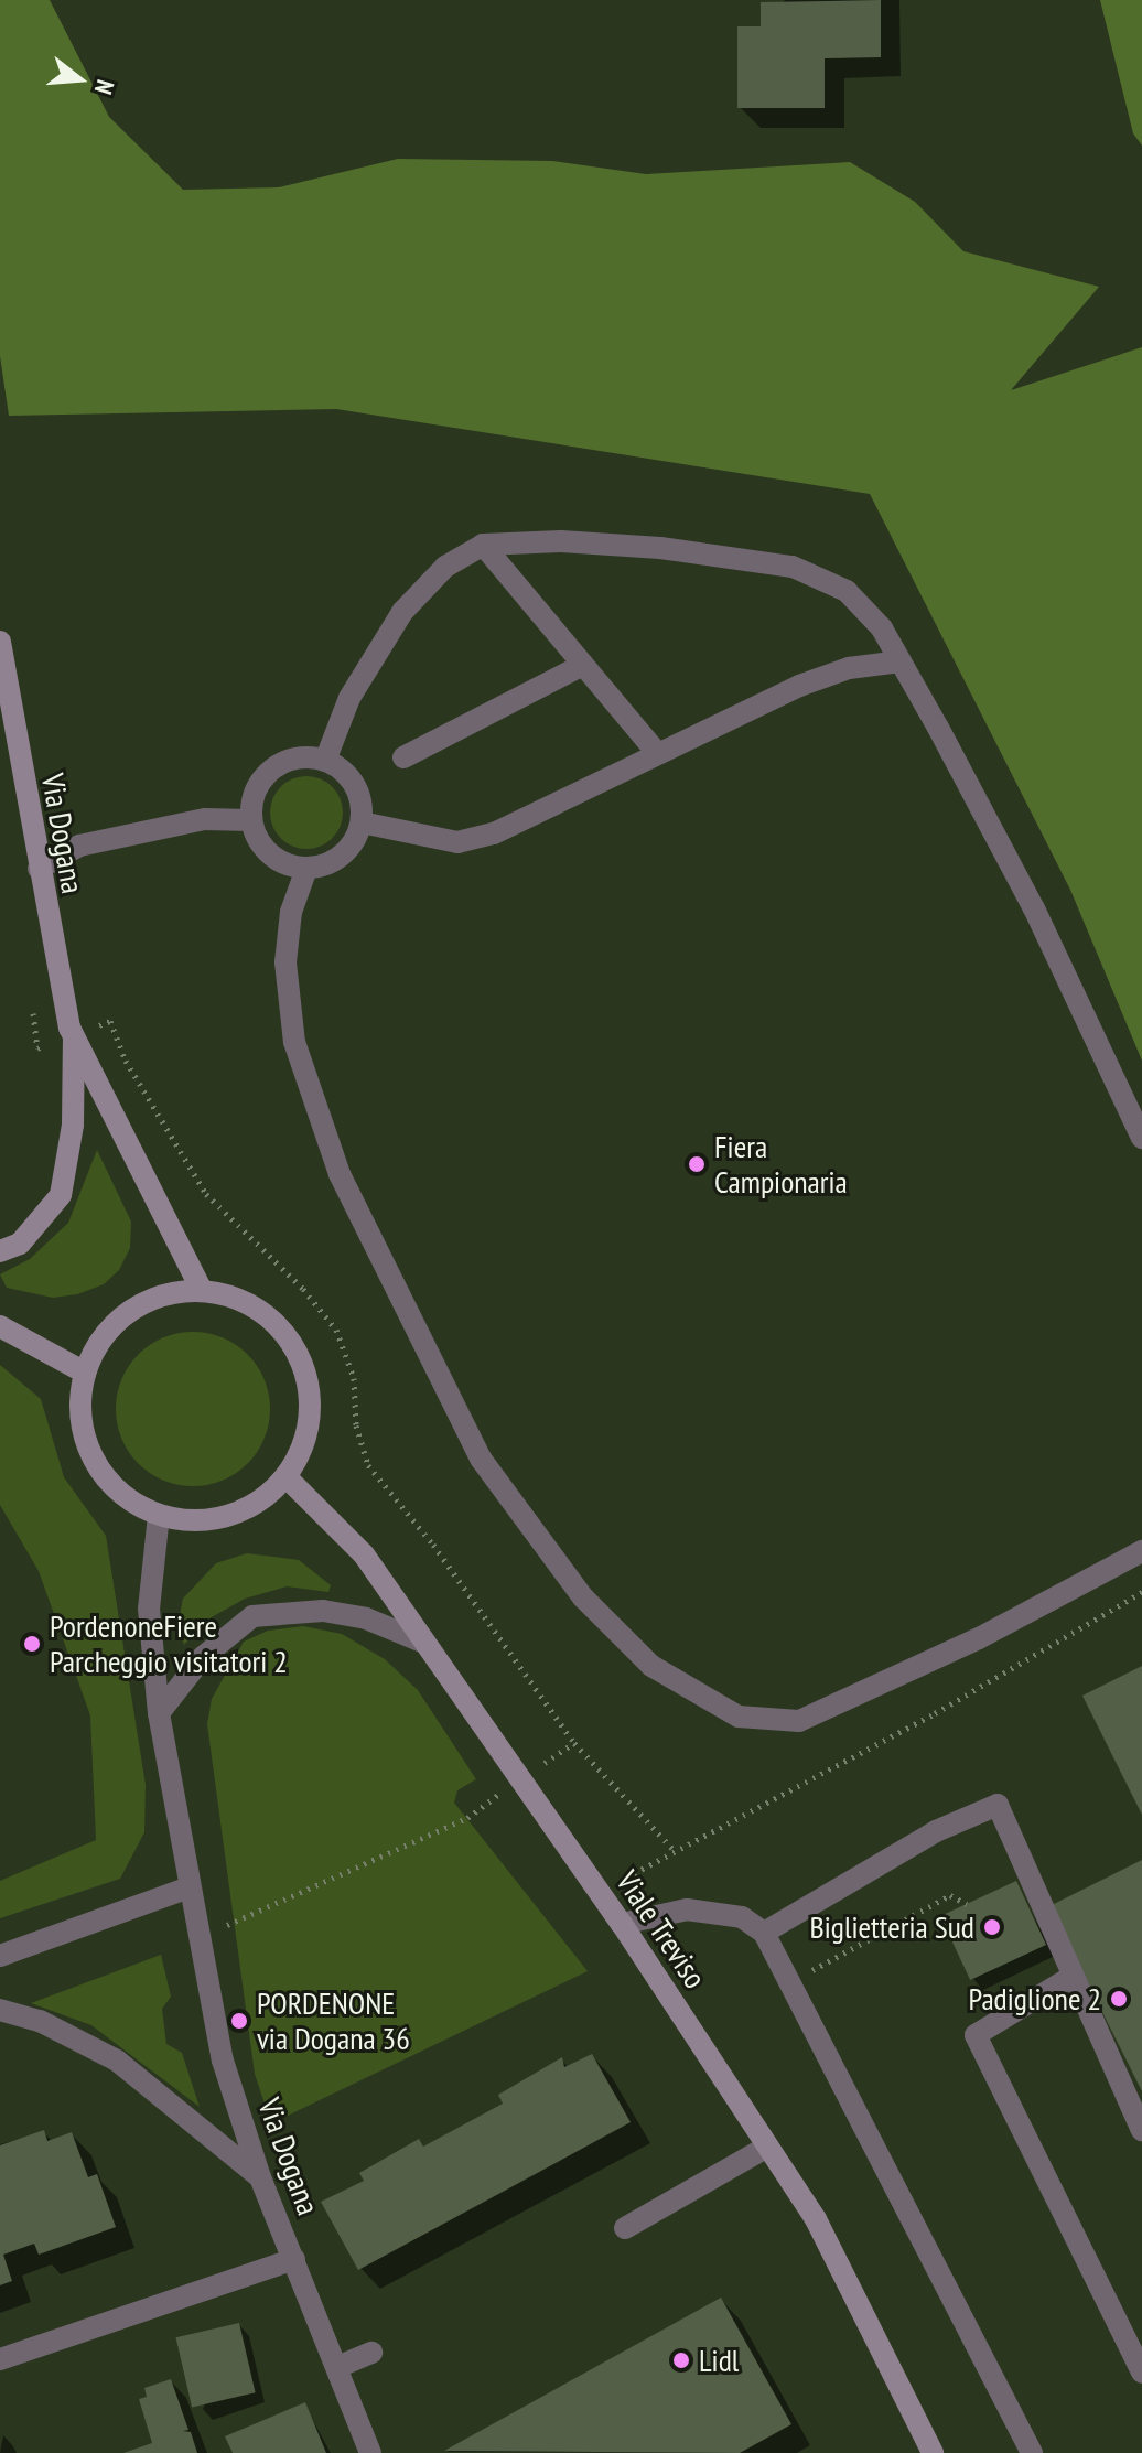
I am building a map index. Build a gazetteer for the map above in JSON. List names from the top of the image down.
{
  "streets": {
    "main road": ["Via Dogana", "Viale Treviso"]
  },
  "crossings": [
    ["Via Dogana", "Viale Treviso"]
  ],
  "places": [
    "Fiera Campionaria",
    "PordenoneFiere Parcheggio visitatori 2",
    "Biglietteria Sud",
    "Padiglione 2",
    "PORDENONE via Dogana 36",
    "Lidl"
  ],
  "north": "right"
}
